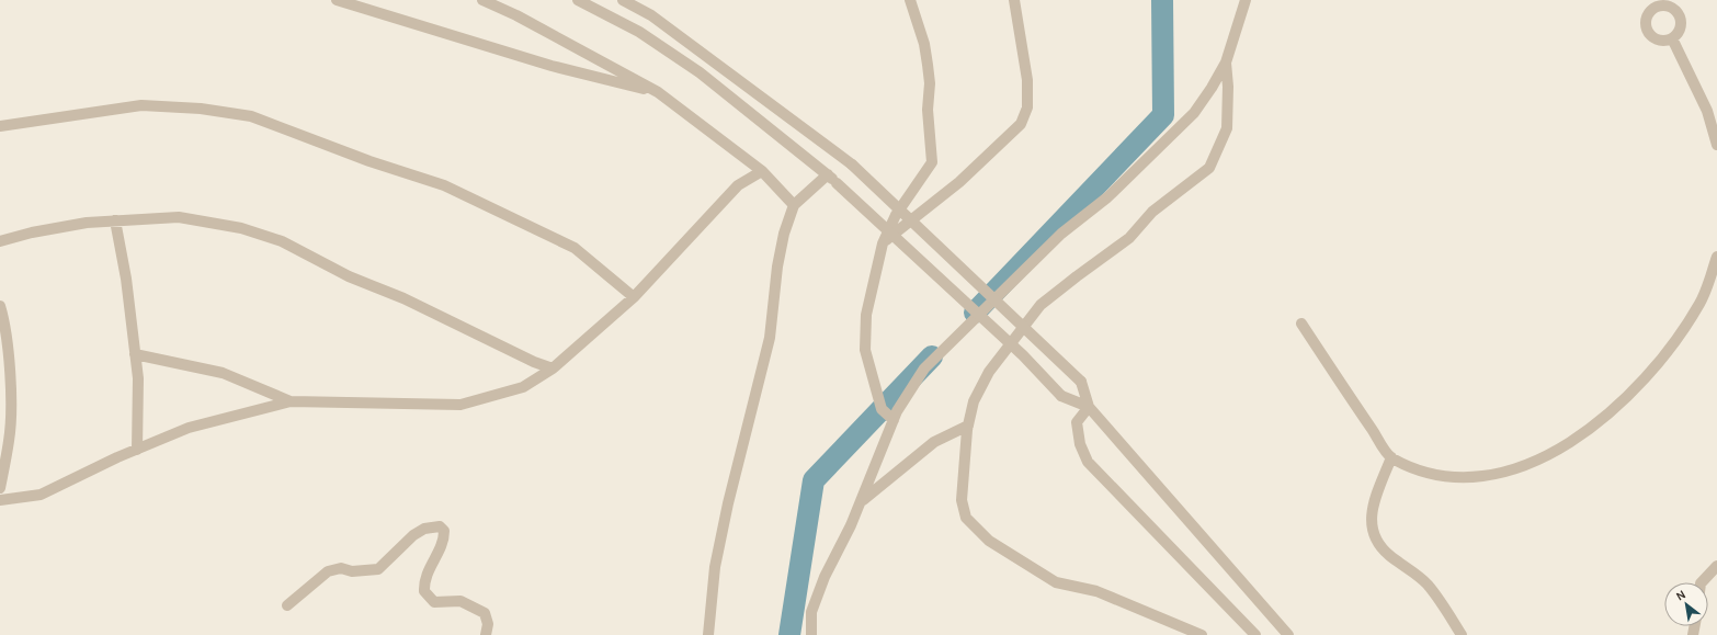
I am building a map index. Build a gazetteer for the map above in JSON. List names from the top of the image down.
{
  "north": "top left"
}
